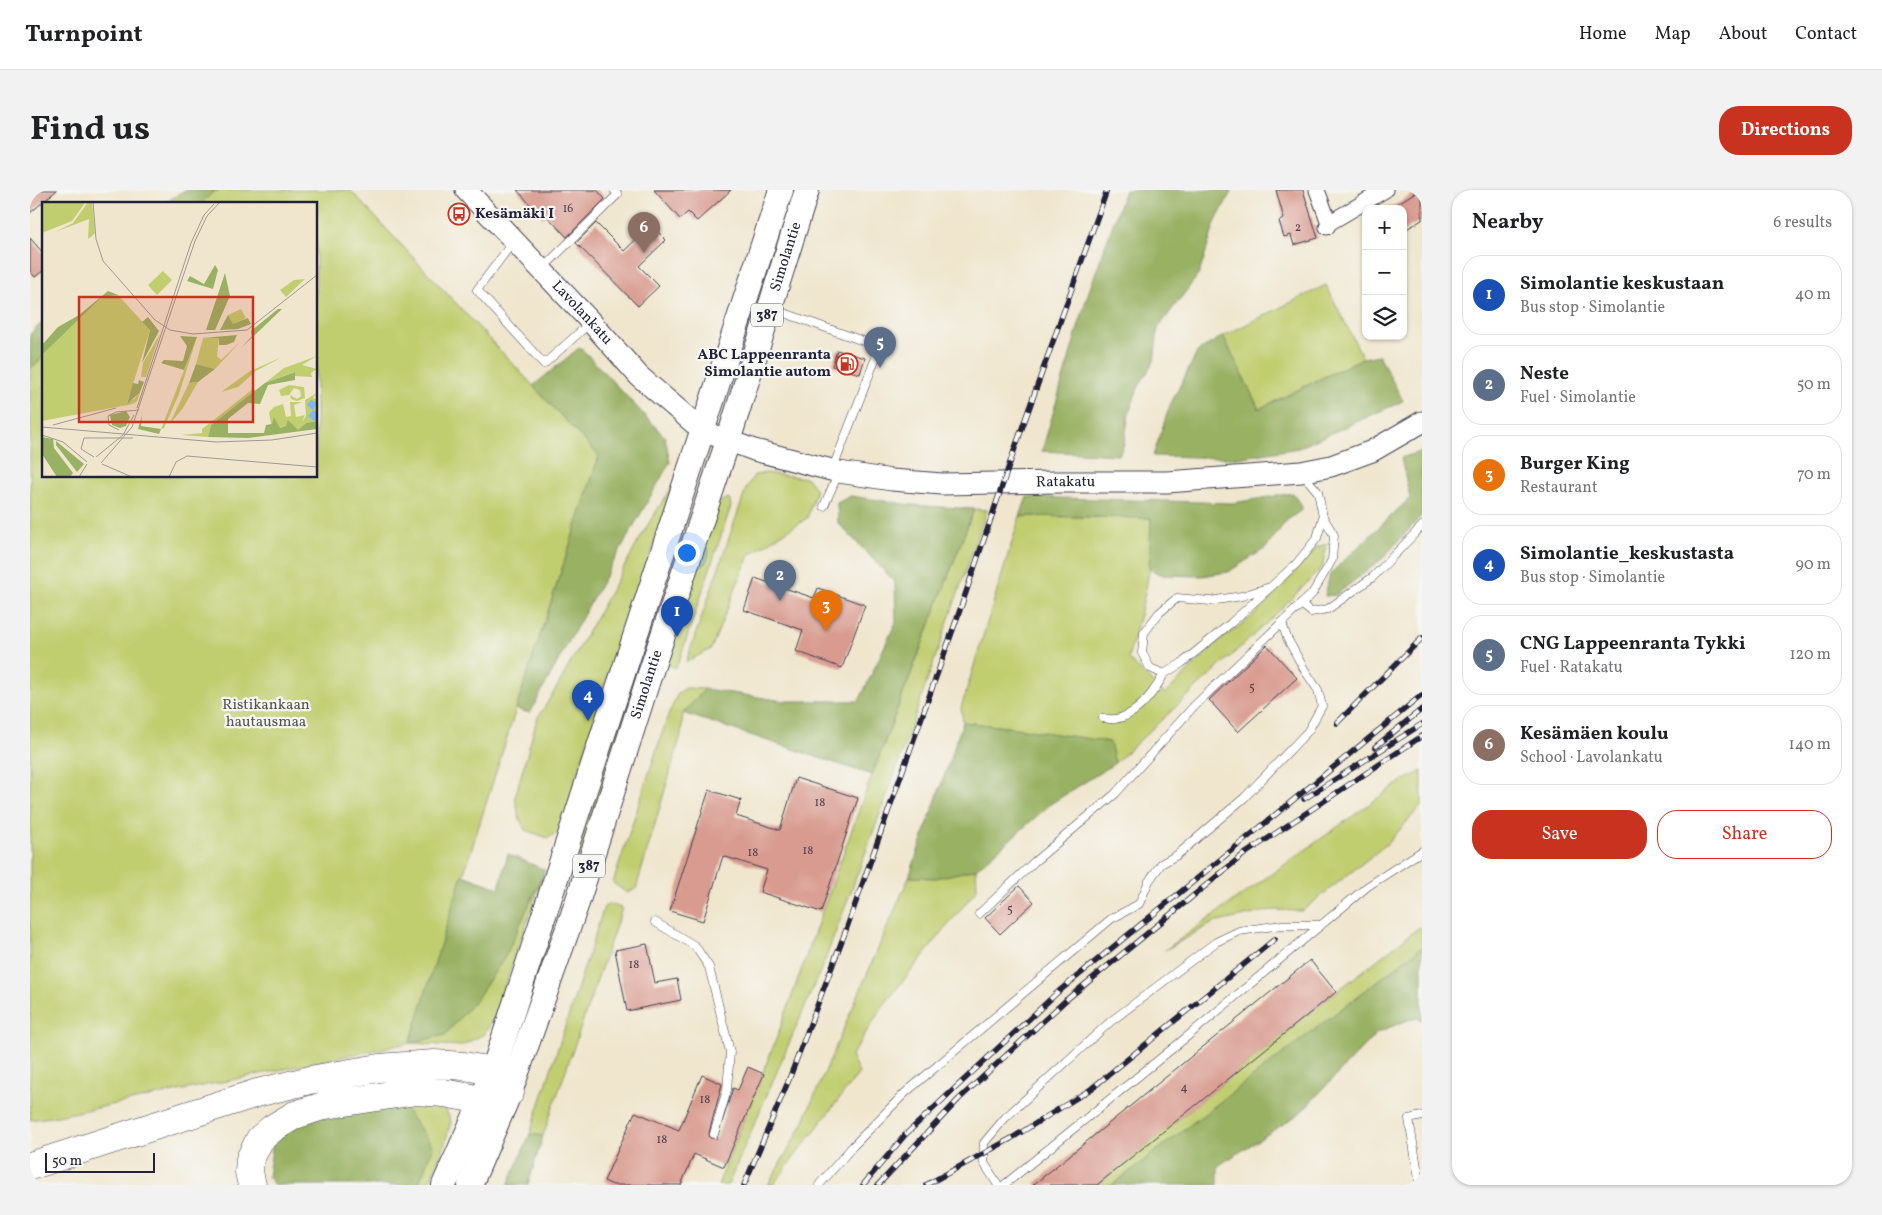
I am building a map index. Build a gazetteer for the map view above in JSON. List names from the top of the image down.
{
  "streets": {
    "main road": [
      "Simolantie",
      "Lavolankatu",
      "387",
      "Ratakatu"
    ]
  },
  "crossings": [
    ["Simolantie", "Lavolankatu"],
    ["Simolantie", "387"],
    ["Simolantie", "Ratakatu"],
    ["Lavolankatu", "Ratakatu"]
  ],
  "parks": ["Ristikankaan hautausmaa"],
  "places": {
    "bus stop": ["Kesämäki I"],
    "fuel station": ["ABC Lappeenranta Simolantie autom"]
  },
  "house_numbers": [
    "16",
    "2",
    "5",
    "18",
    "18",
    "18",
    "5",
    "18",
    "4",
    "18",
    "18"
  ],
  "scale_bar": "50 m",
  "page": {
    "header": "Turnpoint",
    "nav": [
      "Home",
      "Map",
      "About",
      "Contact"
    ],
    "title": "Find us",
    "buttons": [
      "Directions",
      ["Save", "Share"]
    ],
    "heading": ["Nearby", "6 results"],
    "map_buttons": ["+", "−"],
    "pins": [
      "6",
      "5",
      "2",
      "3",
      "1",
      "4"
    ],
    "list": [
      {
        "mark": "1",
        "name": "Simolantie keskustaan",
        "note": "Bus stop · Simolantie",
        "value": "40 m"
      },
      {
        "mark": "2",
        "name": "Neste",
        "note": "Fuel · Simolantie",
        "value": "50 m"
      },
      {
        "mark": "3",
        "name": "Burger King",
        "note": "Restaurant",
        "value": "70 m"
      },
      {
        "mark": "4",
        "name": "Simolantie_keskustasta",
        "note": "Bus stop · Simolantie",
        "value": "90 m"
      },
      {
        "mark": "5",
        "name": "CNG Lappeenranta Tykki",
        "note": "Fuel · Ratakatu",
        "value": "120 m"
      },
      {
        "mark": "6",
        "name": "Kesämäen koulu",
        "note": "School · Lavolankatu",
        "value": "140 m"
      }
    ],
    "scale": "50 m"
  }
}
